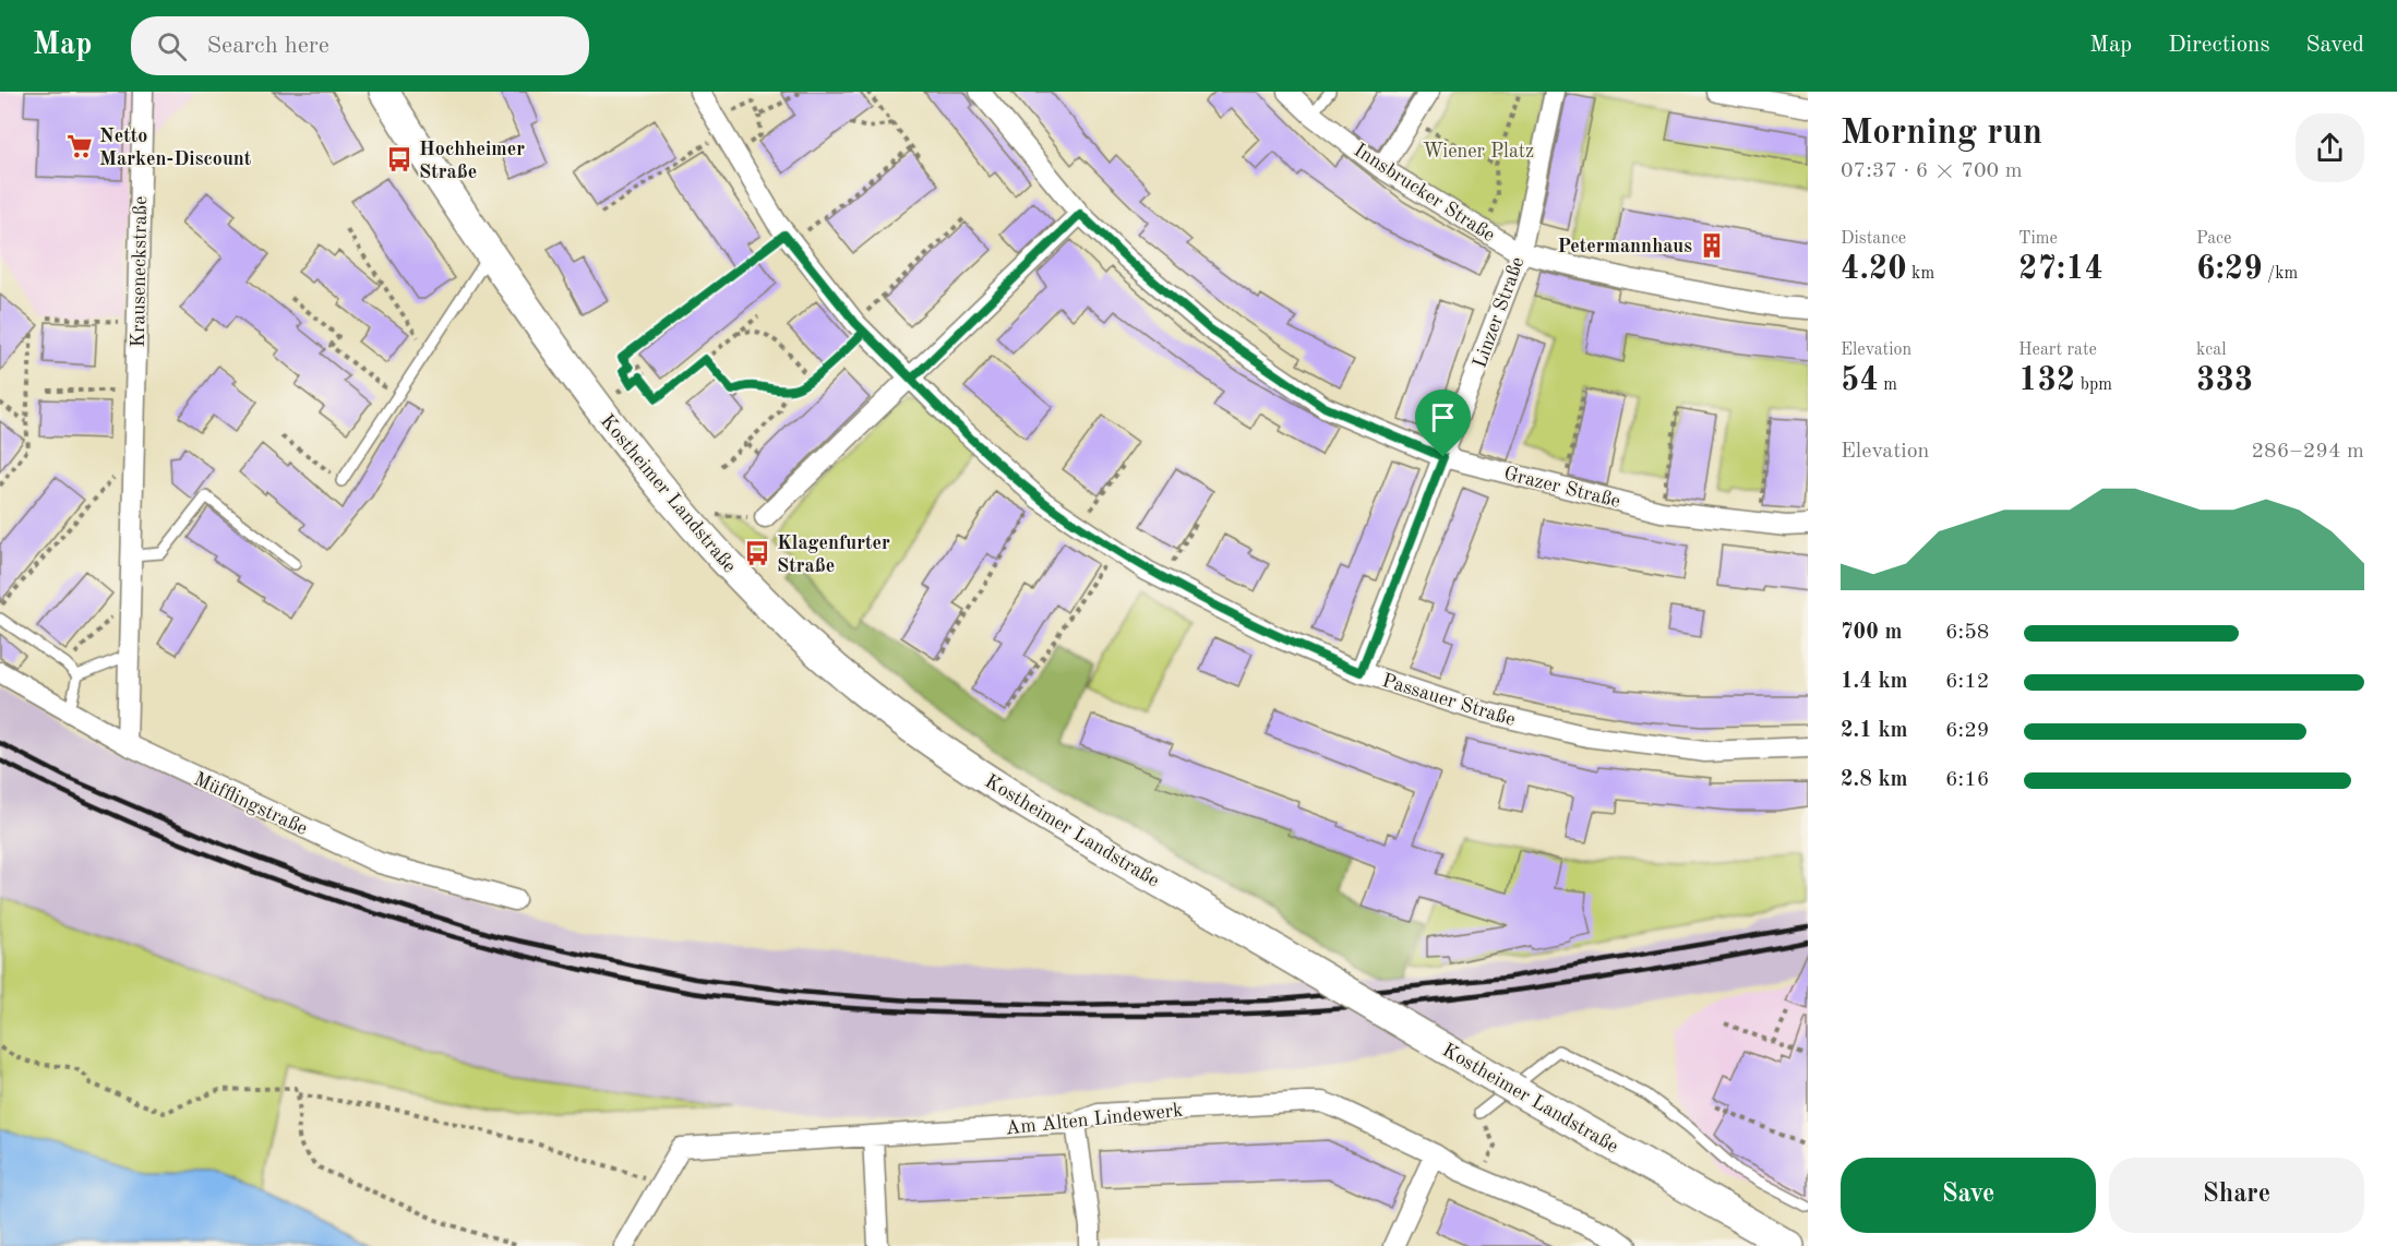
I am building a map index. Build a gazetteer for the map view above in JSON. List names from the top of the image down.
{
  "streets": {
    "main road": ["Kostheimer Landstraße"],
    "street": [
      "Innsbrucker Straße",
      "Krauseneckstraße",
      "Linzer Straße",
      "Grazer Straße",
      "Passauer Straße",
      "Müfflingstraße",
      "Am Alten Lindewerk"
    ]
  },
  "crossings": [
    ["Innsbrucker Straße", "Linzer Straße"],
    ["Krauseneckstraße", "Müfflingstraße"],
    ["Linzer Straße", "Grazer Straße"],
    ["Linzer Straße", "Passauer Straße"]
  ],
  "parks": ["Wiener Platz"],
  "places": {
    "supermarket": ["Netto Marken-Discount"],
    "bus stop": ["Hochheimer Straße", "Klagenfurter Straße"],
    "building": ["Petermannhaus"]
  },
  "page": {
    "header": "Map",
    "search": "Search here",
    "nav": ["Map", "Directions", "Saved"],
    "heading": ["Morning run", "07:37 · 6 × 700 m"],
    "stats": [
      ["Distance", "4.20 km"],
      ["Time", "27:14"],
      ["Pace", "6:29 /km"],
      ["Elevation", "54 m"],
      ["Heart rate", "132 bpm"],
      ["kcal", "333"]
    ],
    "chart": ["Elevation", "286–294 m"],
    "list": [
      {
        "name": "700 m",
        "note": "6:58"
      },
      {
        "name": "1.4 km",
        "note": "6:12"
      },
      {
        "name": "2.1 km",
        "note": "6:29"
      },
      {
        "name": "2.8 km",
        "note": "6:16"
      }
    ],
    "buttons": ["Save", "Share"]
  }
}
